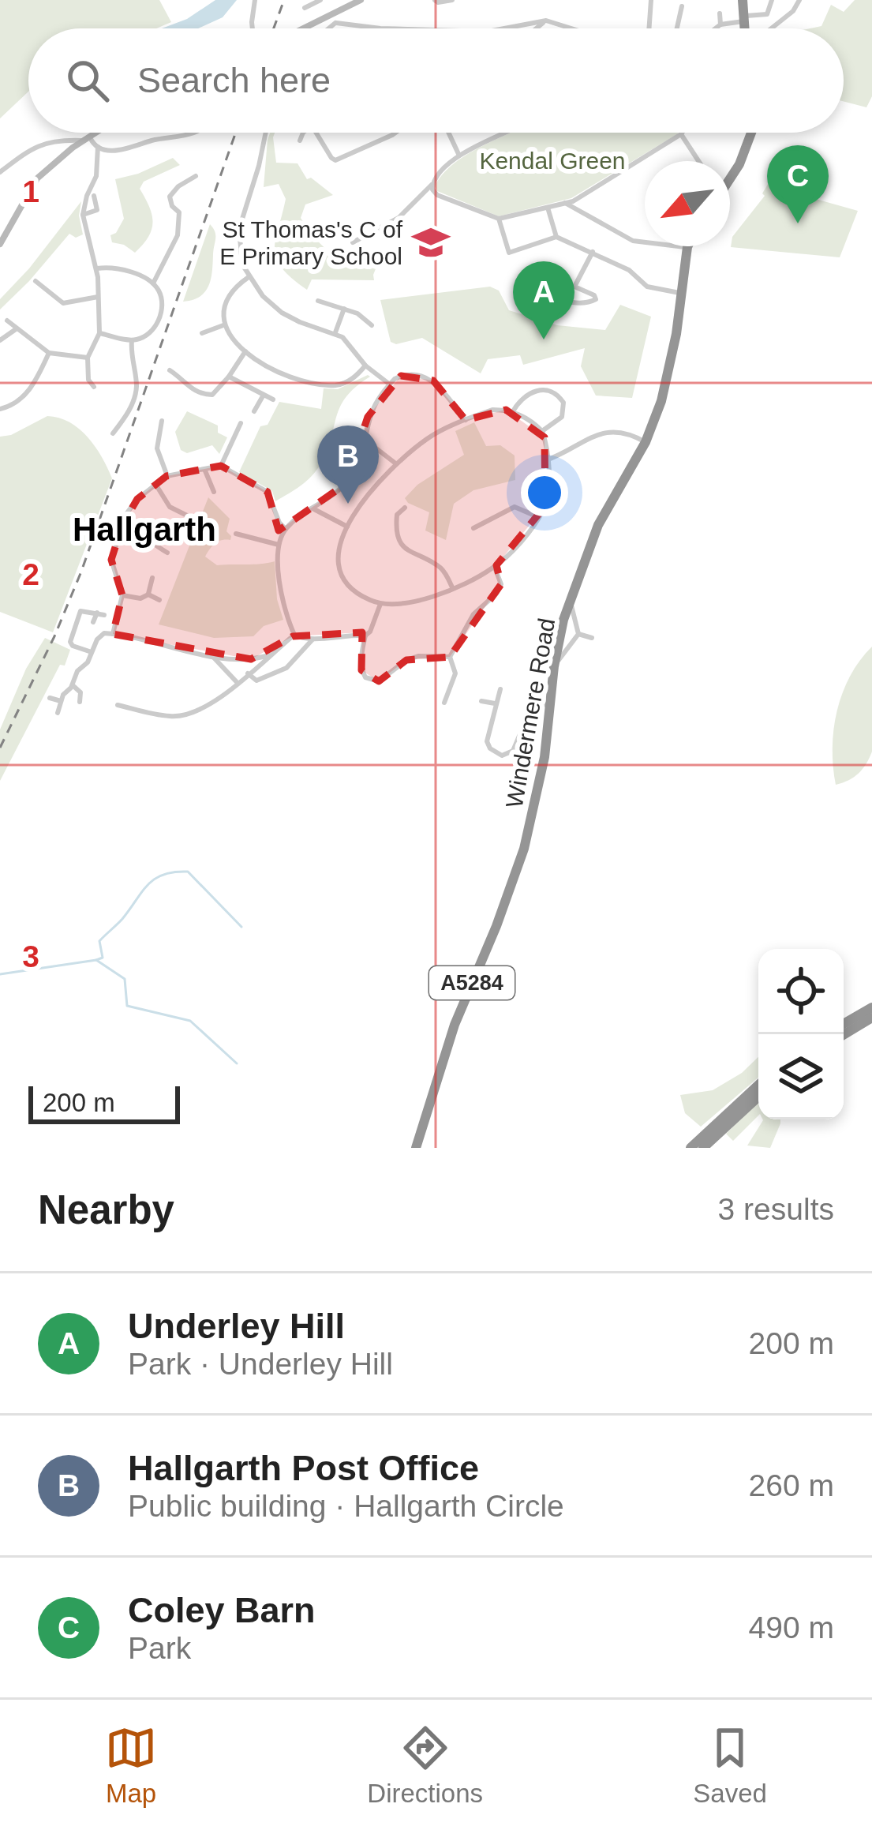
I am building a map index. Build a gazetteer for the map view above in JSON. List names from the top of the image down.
{
  "streets": {
    "highway": ["Windermere Road", "A5284"]
  },
  "districts": ["Hallgarth"],
  "parks": ["Kendal Green"],
  "places": {
    "school or university": ["St Thomas's C of E Primary School"]
  },
  "scale_bar": "200 m",
  "north": "bottom left",
  "page": {
    "search": "Search here",
    "pins": ["C", "A", "B"],
    "scale": "200 m",
    "heading": ["Nearby", "3 results"],
    "list": [
      {
        "mark": "A",
        "name": "Underley Hill",
        "note": "Park · Underley Hill",
        "value": "200 m"
      },
      {
        "mark": "B",
        "name": "Hallgarth Post Office",
        "note": "Public building · Hallgarth Circle",
        "value": "260 m"
      },
      {
        "mark": "C",
        "name": "Coley Barn",
        "note": "Park",
        "value": "490 m"
      }
    ],
    "nav": ["Map", "Directions", "Saved"]
  },
  "grid": {
    "rows": ["1", "2", "3"]
  }
}
